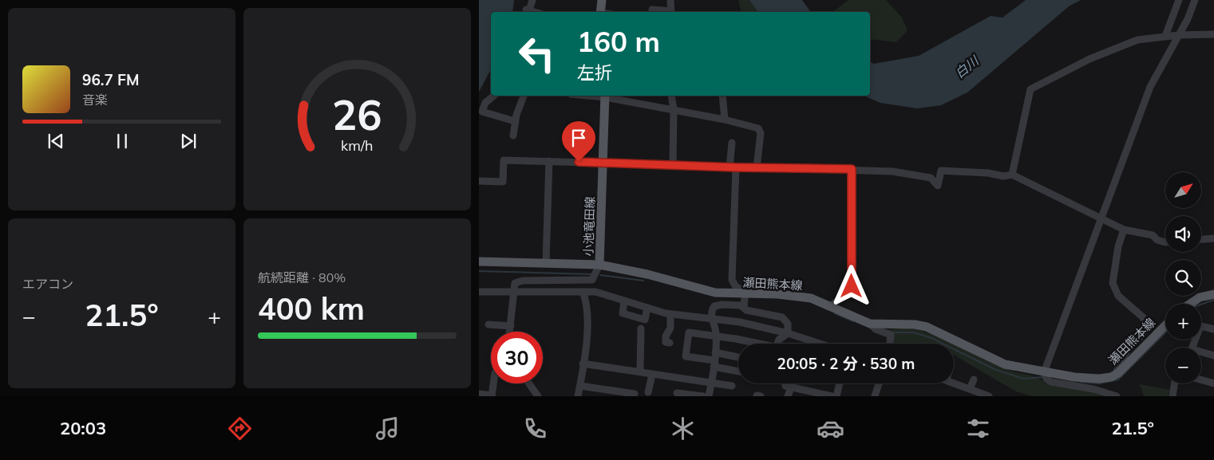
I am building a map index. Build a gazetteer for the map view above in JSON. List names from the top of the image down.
{
  "streets": {
    "main road": ["小池竜田線", "瀬田熊本線"]
  },
  "crossings": [
    ["小池竜田線", "瀬田熊本線"]
  ],
  "water": ["白川"],
  "north": "top right",
  "page": {
    "turn": ["160 m", "左折"],
    "song": ["96.7 FM", "音楽"],
    "map_buttons": ["+", "−"],
    "tile": [
      "エアコン",
      ["航続距離 · 80%", "400 km"]
    ],
    "heat": ["−", "21.5°", "+"],
    "limit": "30",
    "trip": "20:05 · 2 分 · 530 m",
    "tabs": ["20:03", "21.5°"],
    "gauge": ["26", "km/h"]
  }
}
